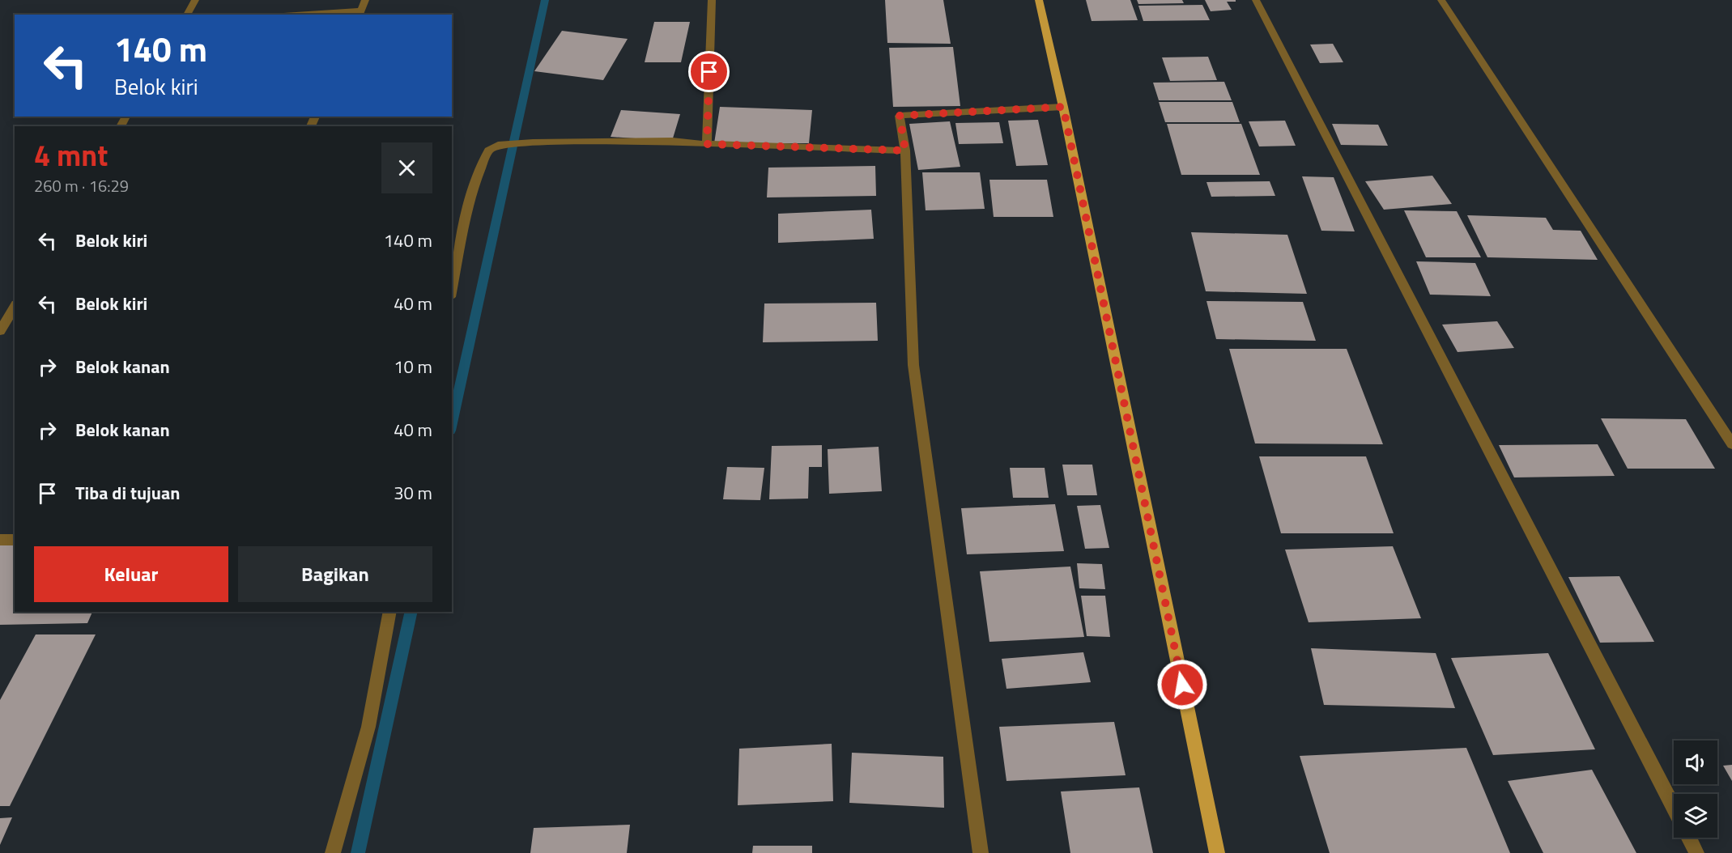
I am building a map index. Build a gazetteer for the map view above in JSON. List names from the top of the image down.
{
  "page": {
    "turn": ["140 m", "Belok kiri"],
    "heading": ["4 mnt", "260 m · 16:29"],
    "list": [
      {
        "name": "Belok kiri",
        "value": "140 m"
      },
      {
        "name": "Belok kiri",
        "value": "40 m"
      },
      {
        "name": "Belok kanan",
        "value": "10 m"
      },
      {
        "name": "Belok kanan",
        "value": "40 m"
      },
      {
        "name": "Tiba di tujuan",
        "value": "30 m"
      }
    ],
    "buttons": ["Keluar", "Bagikan"]
  }
}
